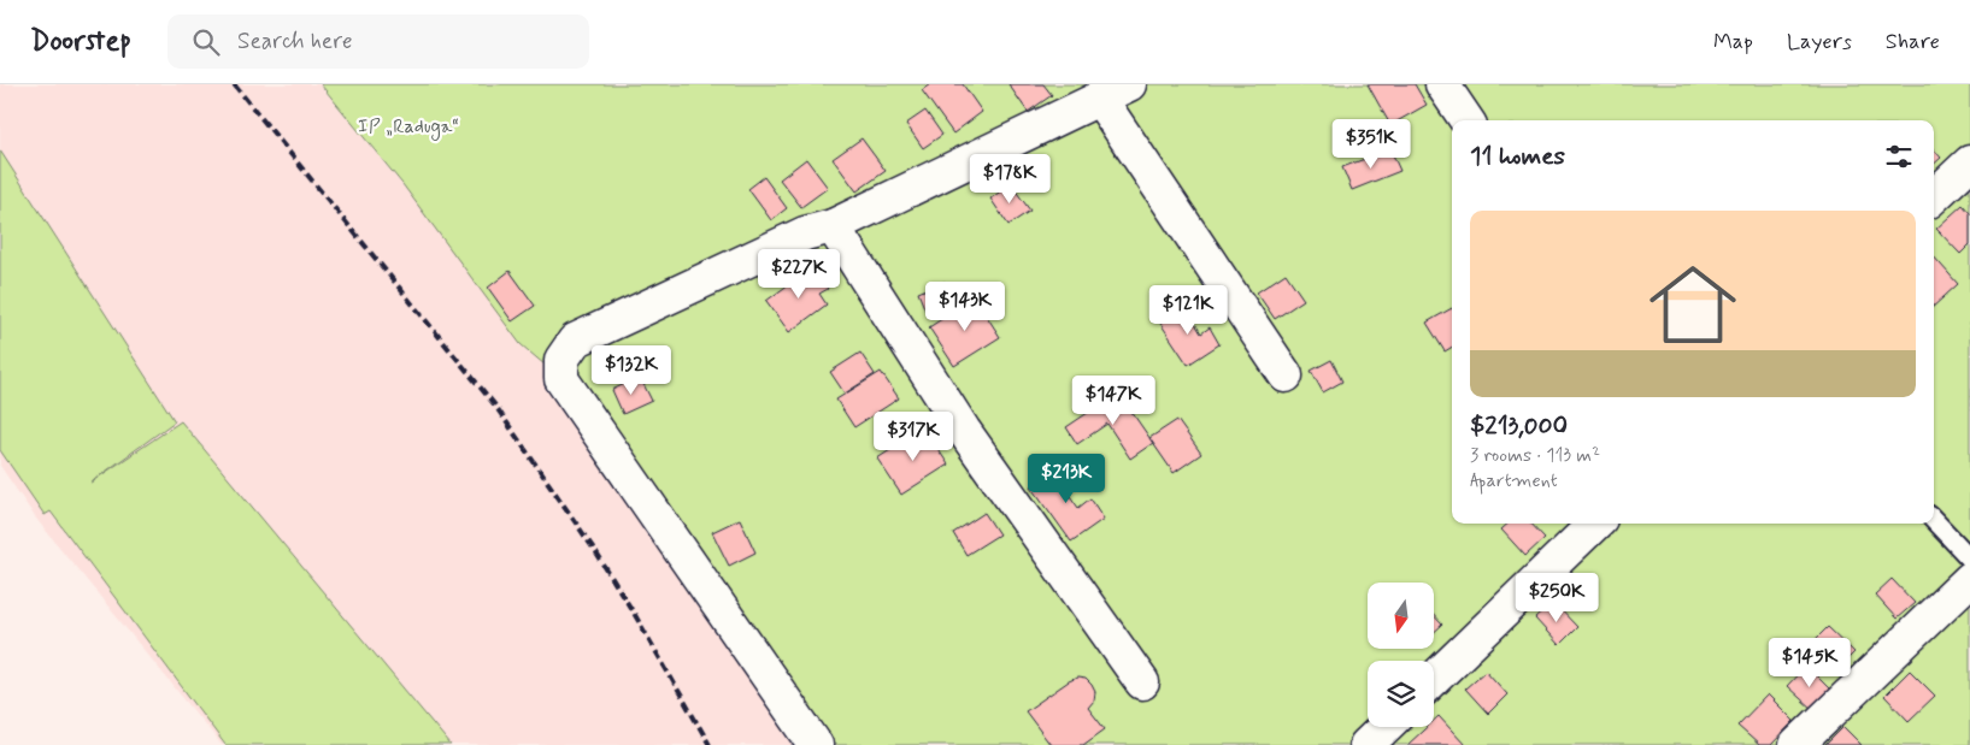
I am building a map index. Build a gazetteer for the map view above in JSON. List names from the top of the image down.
{
  "parks": ["IP „Raduga“"],
  "north": "bottom",
  "page": {
    "header": "Doorstep",
    "search": "Search here",
    "nav": ["Map", "Layers", "Share"],
    "price": [
      "$351K",
      "$178K",
      "$227K",
      "$143K",
      "$121K",
      "$132K",
      "$147K",
      "$317K",
      "$213K",
      "$250K",
      "$145K"
    ],
    "heading": "11 homes",
    "list": [
      {
        "name": "$213,000",
        "note": "3 rooms · 113 m² · Apartment"
      }
    ]
  }
}
